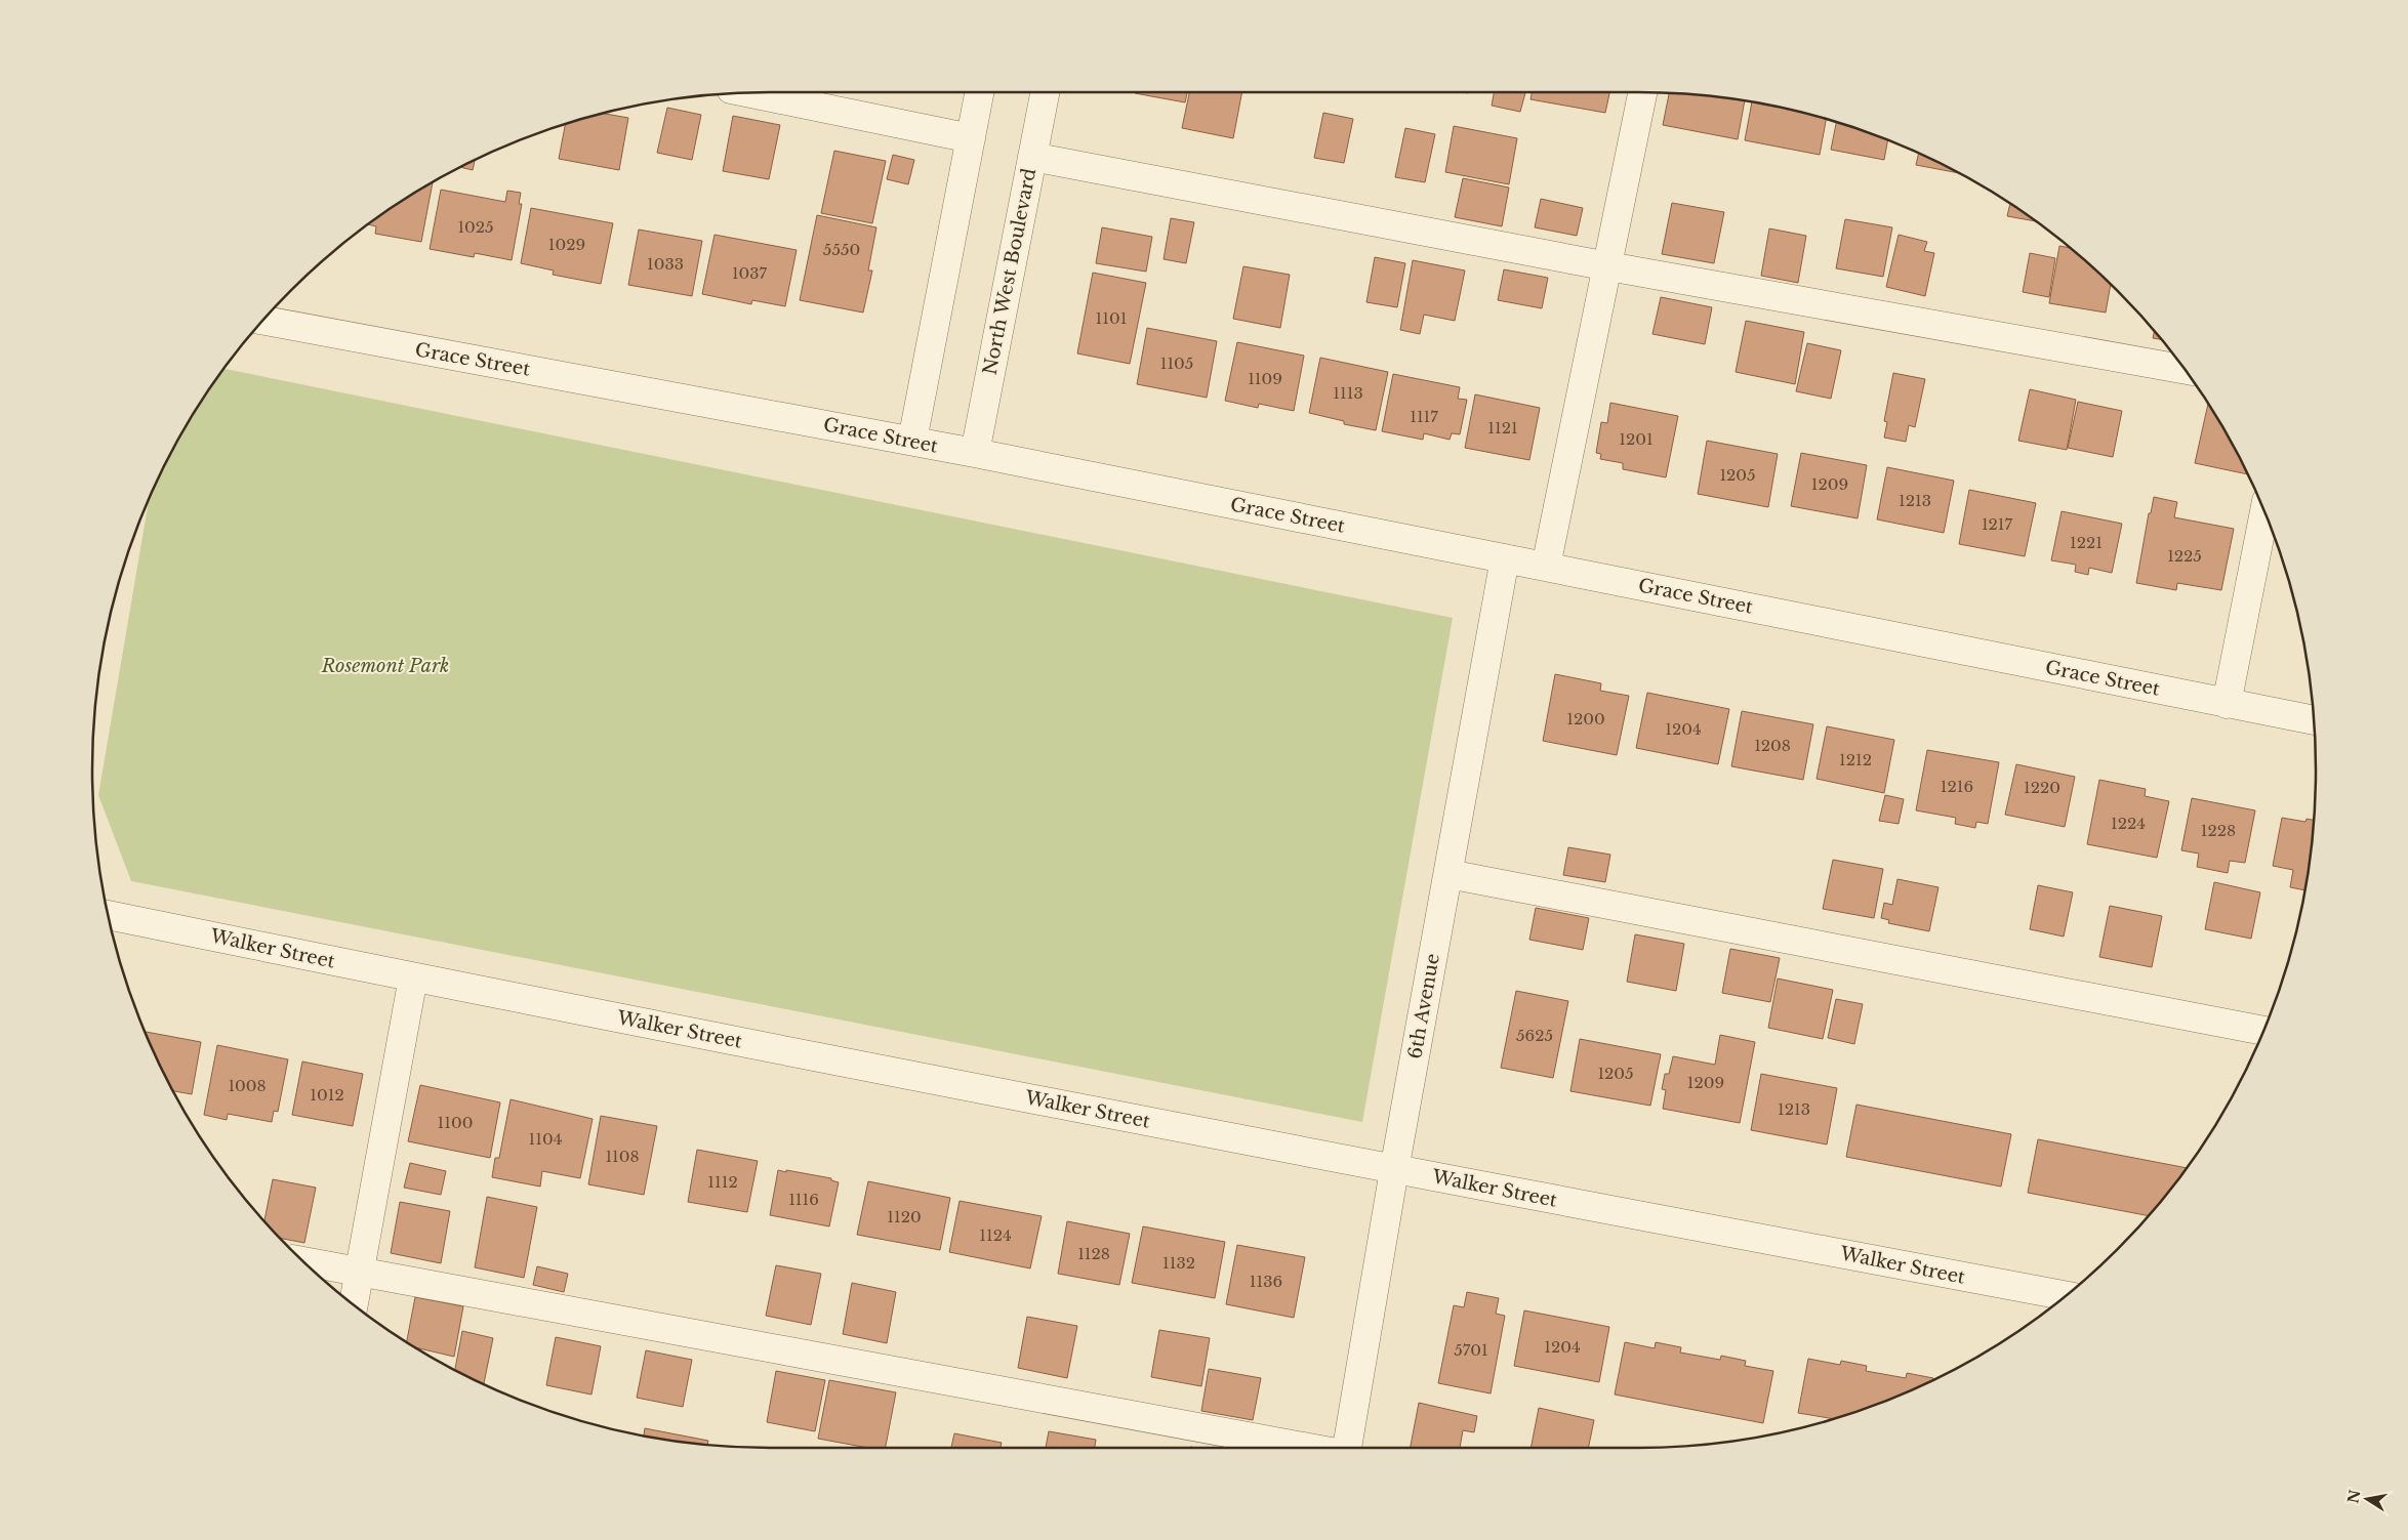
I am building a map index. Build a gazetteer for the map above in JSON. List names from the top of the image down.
{
  "streets": {
    "street": [
      "North West Boulevard",
      "Grace Street",
      "Walker Street",
      "6th Avenue"
    ]
  },
  "crossings": [
    ["North West Boulevard", "Grace Street"],
    ["Grace Street", "6th Avenue"],
    ["Walker Street", "6th Avenue"]
  ],
  "parks": ["Rosemont Park"],
  "house_numbers": [
    "1025",
    "1029",
    "5550",
    "1033",
    "1037",
    "1101",
    "1105",
    "1109",
    "1113",
    "1117",
    "1121",
    "1201",
    "1205",
    "1209",
    "1213",
    "1217",
    "1221",
    "1225",
    "1200",
    "1204",
    "1208",
    "1212",
    "1216",
    "1220",
    "1224",
    "1228",
    "5625",
    "1205",
    "1209",
    "1008",
    "1012",
    "1213",
    "1100",
    "1104",
    "1108",
    "1112",
    "1116",
    "1120",
    "1124",
    "1128",
    "1132",
    "1136",
    "1204",
    "5701"
  ],
  "north": "left"
}
